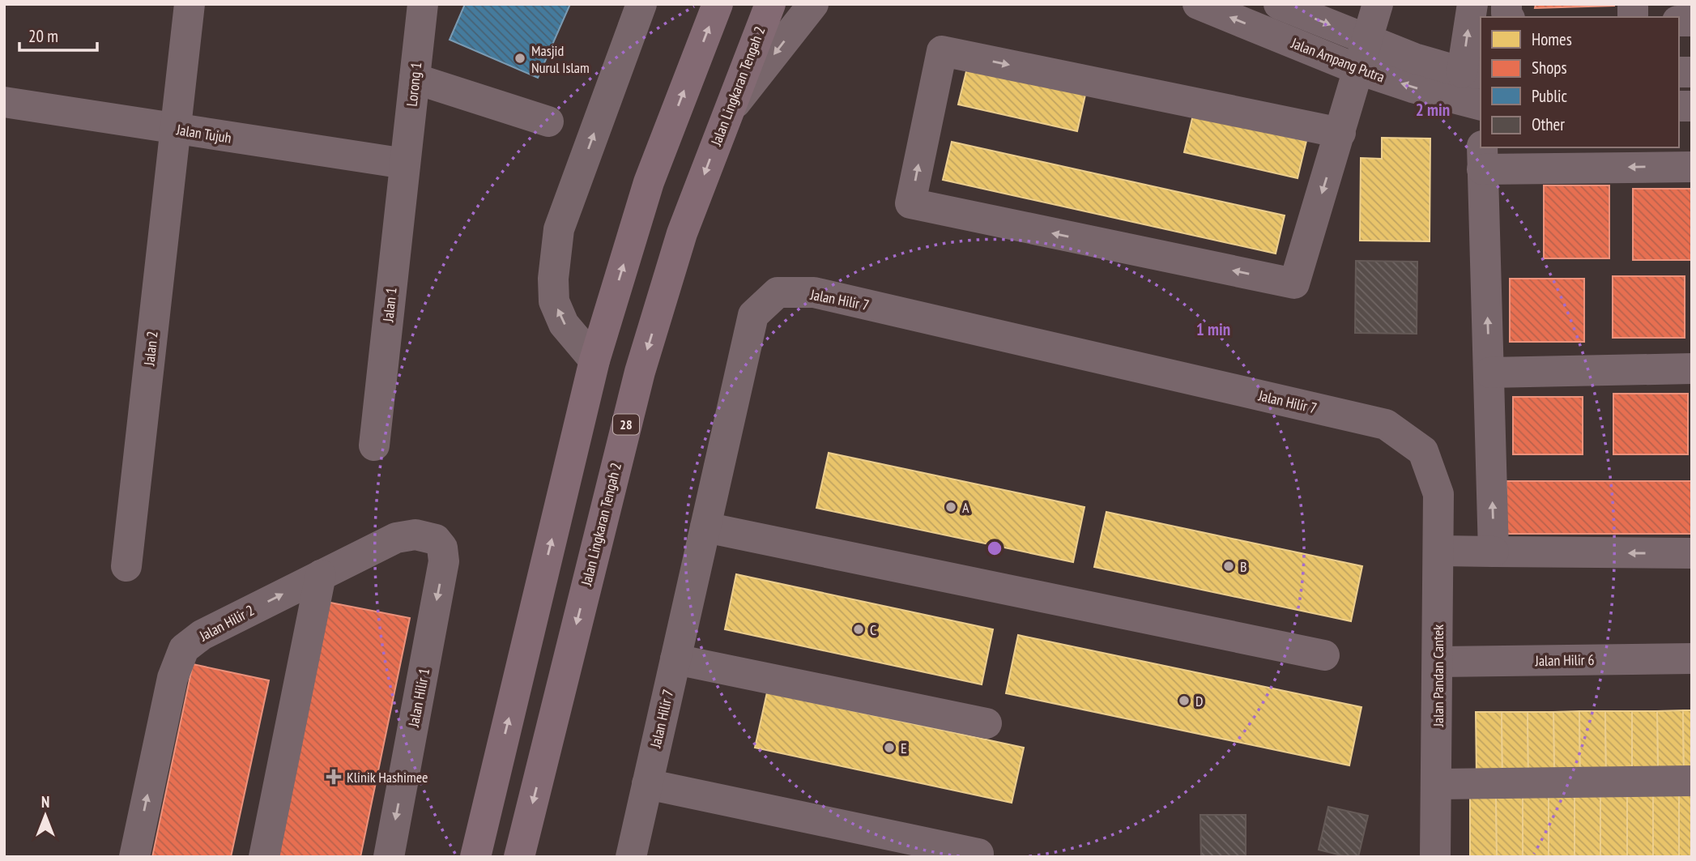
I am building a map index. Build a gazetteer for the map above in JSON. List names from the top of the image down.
{
  "streets": {
    "highway": ["Jalan Lingkaran Tengah 2", "28"],
    "street": [
      "Jalan Ampang Putra",
      "Lorong 1",
      "Jalan Tujuh",
      "Jalan Hilir 7",
      "Jalan 1",
      "Jalan 2",
      "Jalan Hilir 2",
      "Jalan Hilir 6",
      "Jalan Pandan Cantek",
      "Jalan Hilir 1"
    ]
  },
  "crossings": [
    ["Lorong 1", "Jalan Tujuh"],
    ["Lorong 1", "Jalan 1"],
    ["Jalan Tujuh", "Jalan 1"],
    ["Jalan Tujuh", "Jalan 2"],
    ["Jalan Hilir 7", "Jalan Pandan Cantek"],
    ["Jalan Hilir 2", "Jalan Hilir 1"],
    ["Jalan Hilir 6", "Jalan Pandan Cantek"]
  ],
  "places": {
    "other": [
      "Masjid Nurul Islam",
      "A",
      "B",
      "C",
      "D",
      "E"
    ],
    "health": ["Klinik Hashimee"]
  },
  "legend": [
    "Homes",
    "Shops",
    "Public",
    "Other"
  ],
  "scale_bar": "20 m",
  "north": "top",
  "rings": ["2 min", "1 min"]
}
